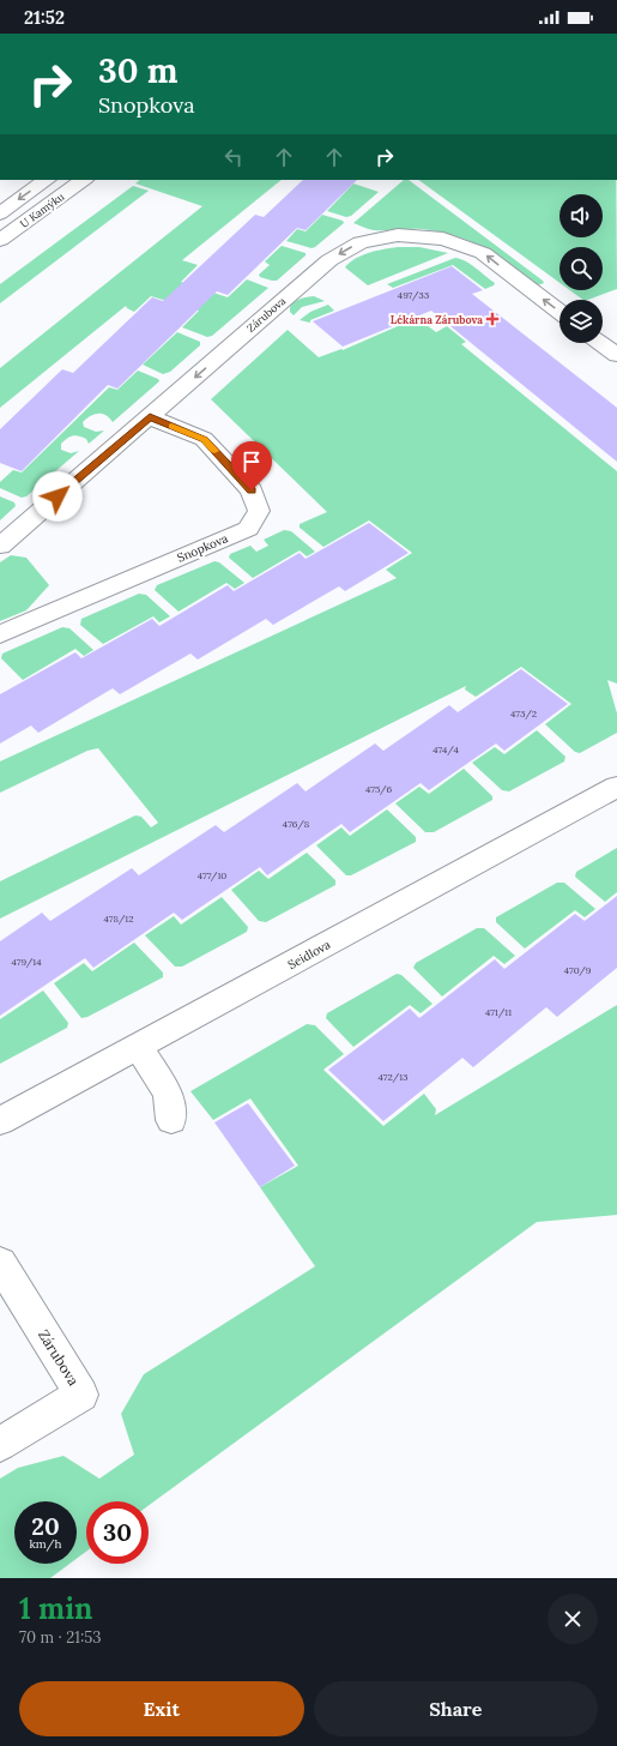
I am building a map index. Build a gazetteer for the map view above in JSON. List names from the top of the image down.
{
  "streets": {
    "street": [
      "U Kamýku",
      "Zárubova",
      "Snopkova",
      "Seidlova"
    ]
  },
  "crossings": [
    ["Zárubova", "Snopkova"]
  ],
  "one_way": ["Zárubova"],
  "places": {
    "health": ["Lékárna Zárubova"]
  },
  "house_numbers": [
    "497/33",
    "473/2",
    "474/4",
    "475/6",
    "476/8",
    "477/10",
    "478/12",
    "479/14",
    "470/9",
    "471/11",
    "472/13"
  ],
  "page": {
    "status": "21:52",
    "turn": ["30 m", "Snopkova"],
    "speed": "20 km/h",
    "limit": "30",
    "heading": ["1 min", "70 m · 21:53"],
    "buttons": ["Exit", "Share"]
  }
}
